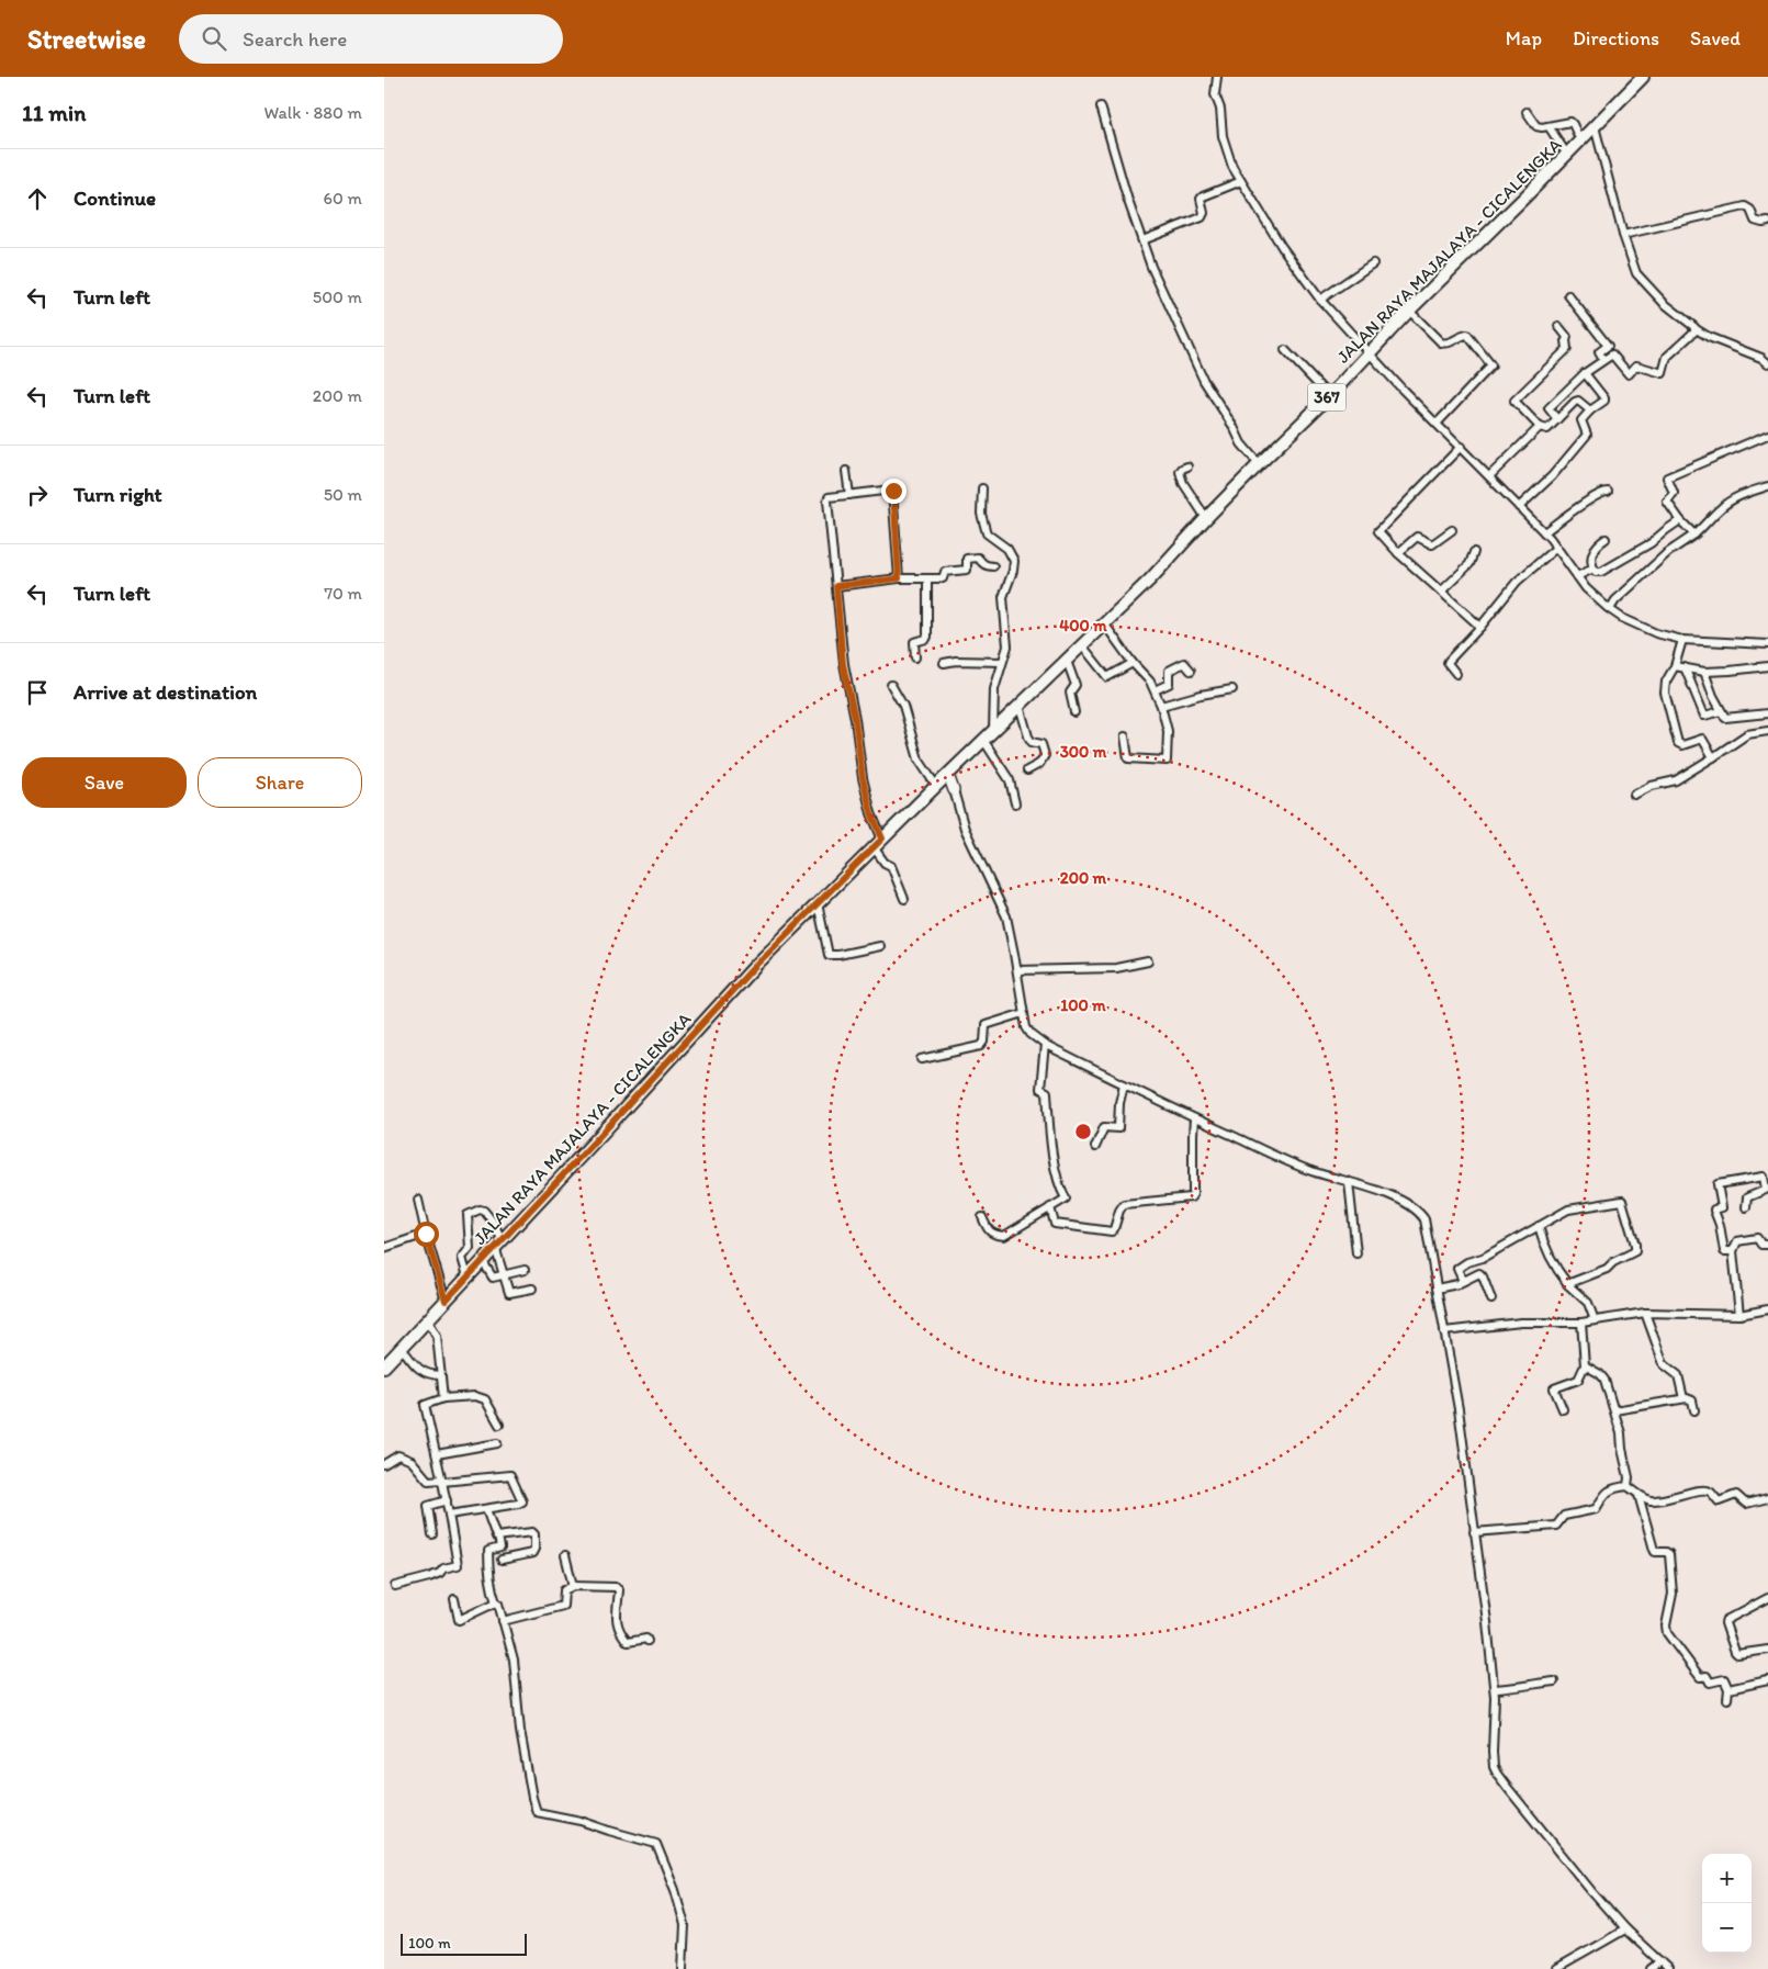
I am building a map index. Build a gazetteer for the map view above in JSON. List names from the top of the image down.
{
  "streets": {
    "main road": ["JALAN RAYA MAJALAYA - CICALENGKA", "367"]
  },
  "scale_bar": "100 m",
  "page": {
    "header": "Streetwise",
    "search": "Search here",
    "nav": ["Map", "Directions", "Saved"],
    "heading": ["11 min", "Walk · 880 m"],
    "list": [
      ["Continue", "60 m"],
      ["Turn left", "500 m"],
      ["Turn left", "200 m"],
      ["Turn right", "50 m"],
      ["Turn left", "70 m"],
      "Arrive at destination"
    ],
    "buttons": ["Save", "Share"],
    "map_buttons": ["+", "−"],
    "scale": "100 m"
  },
  "rings": [
    "400 m",
    "300 m",
    "200 m",
    "100 m"
  ]
}
